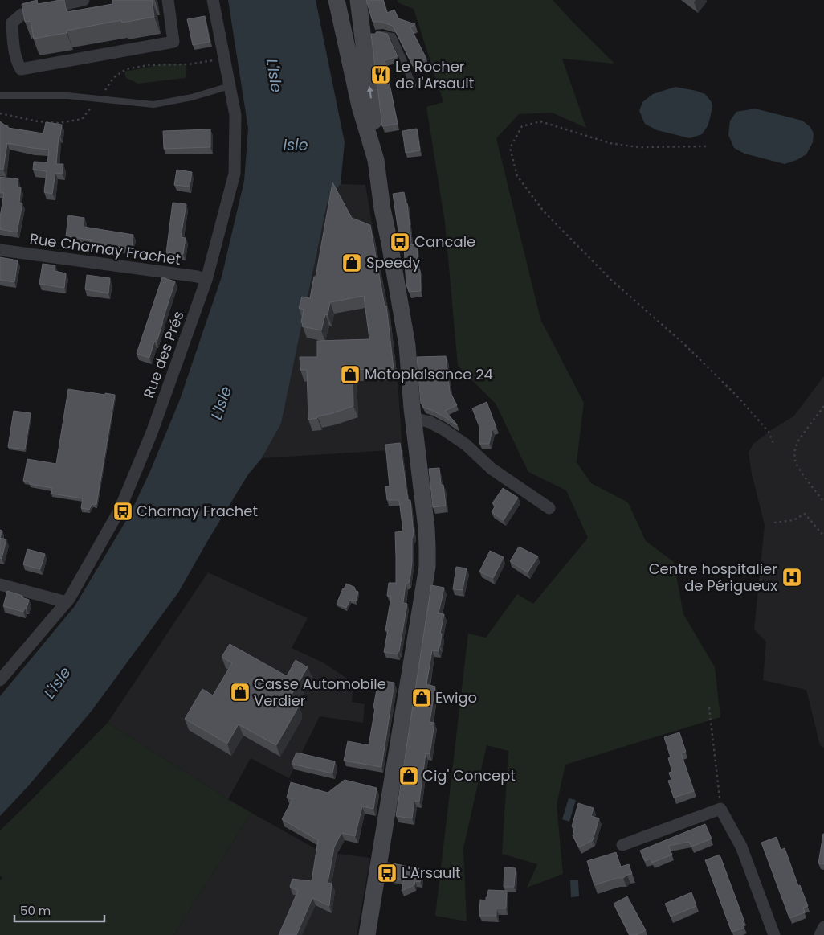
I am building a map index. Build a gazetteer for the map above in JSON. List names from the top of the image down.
{
  "streets": {
    "street": ["Rue Charnay Frachet", "Rue des Prés"]
  },
  "crossings": [
    ["Rue Charnay Frachet", "Rue des Prés"]
  ],
  "water": ["L'Isle", "Isle"],
  "places": {
    "restaurant": ["Le Rocher de l'Arsault"],
    "bus stop": ["Cancale", "Charnay Frachet", "L'Arsault"],
    "shop": [
      "Speedy",
      "Motoplaisance 24",
      "Casse Automobile Verdier",
      "Ewigo",
      "Cig' Concept"
    ],
    "hospital": ["Centre hospitalier de Périgueux"]
  },
  "scale_bar": "50 m"
}
